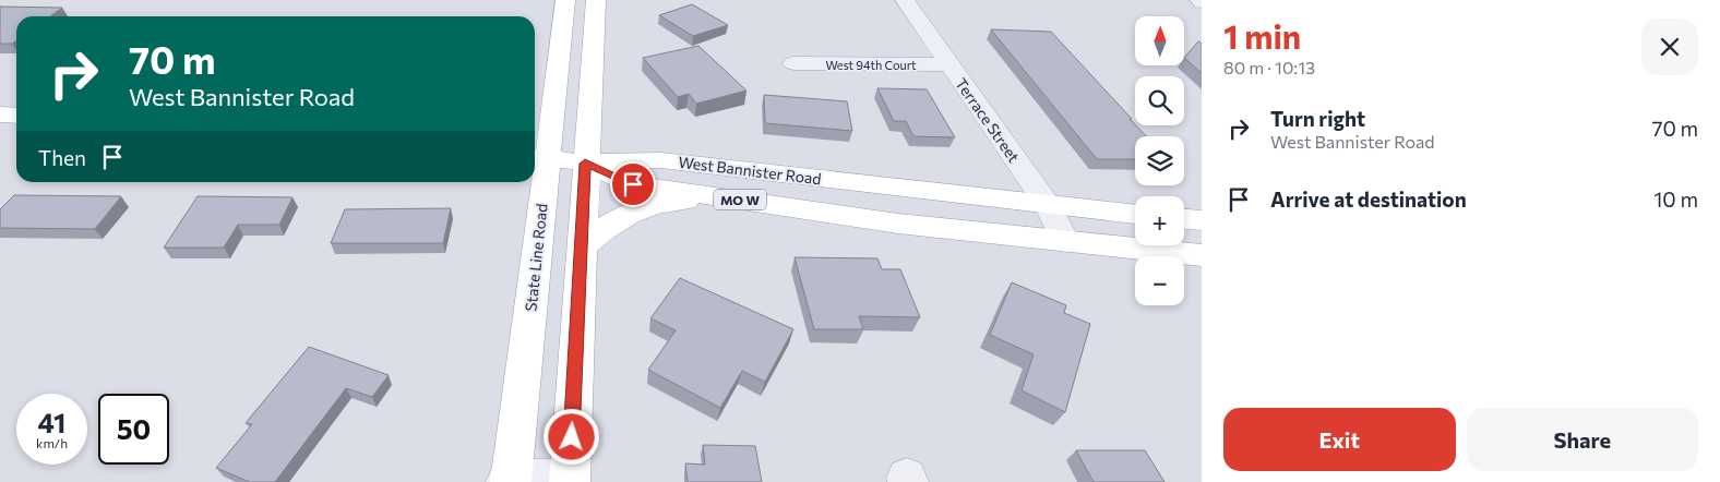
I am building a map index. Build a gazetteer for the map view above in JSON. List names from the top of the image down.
{
  "streets": {
    "main road": ["West Bannister Road", "MO W", "State Line Road"],
    "street": ["West 94th Court", "Terrace Street"]
  },
  "crossings": [
    ["West 94th Court", "Terrace Street"],
    ["Terrace Street", "West Bannister Road"]
  ],
  "north": "top",
  "page": {
    "heading": ["1 min", "80 m · 10:13"],
    "map_buttons": ["+", "−"],
    "turn": ["70 m", "West Bannister Road"],
    "list": [
      {
        "name": "Turn right",
        "note": "West Bannister Road",
        "value": "70 m"
      },
      {
        "name": "Arrive at destination",
        "value": "10 m"
      }
    ],
    "then": "Then",
    "speed": "41 km/h",
    "limit": "50",
    "buttons": ["Exit", "Share"]
  }
}
